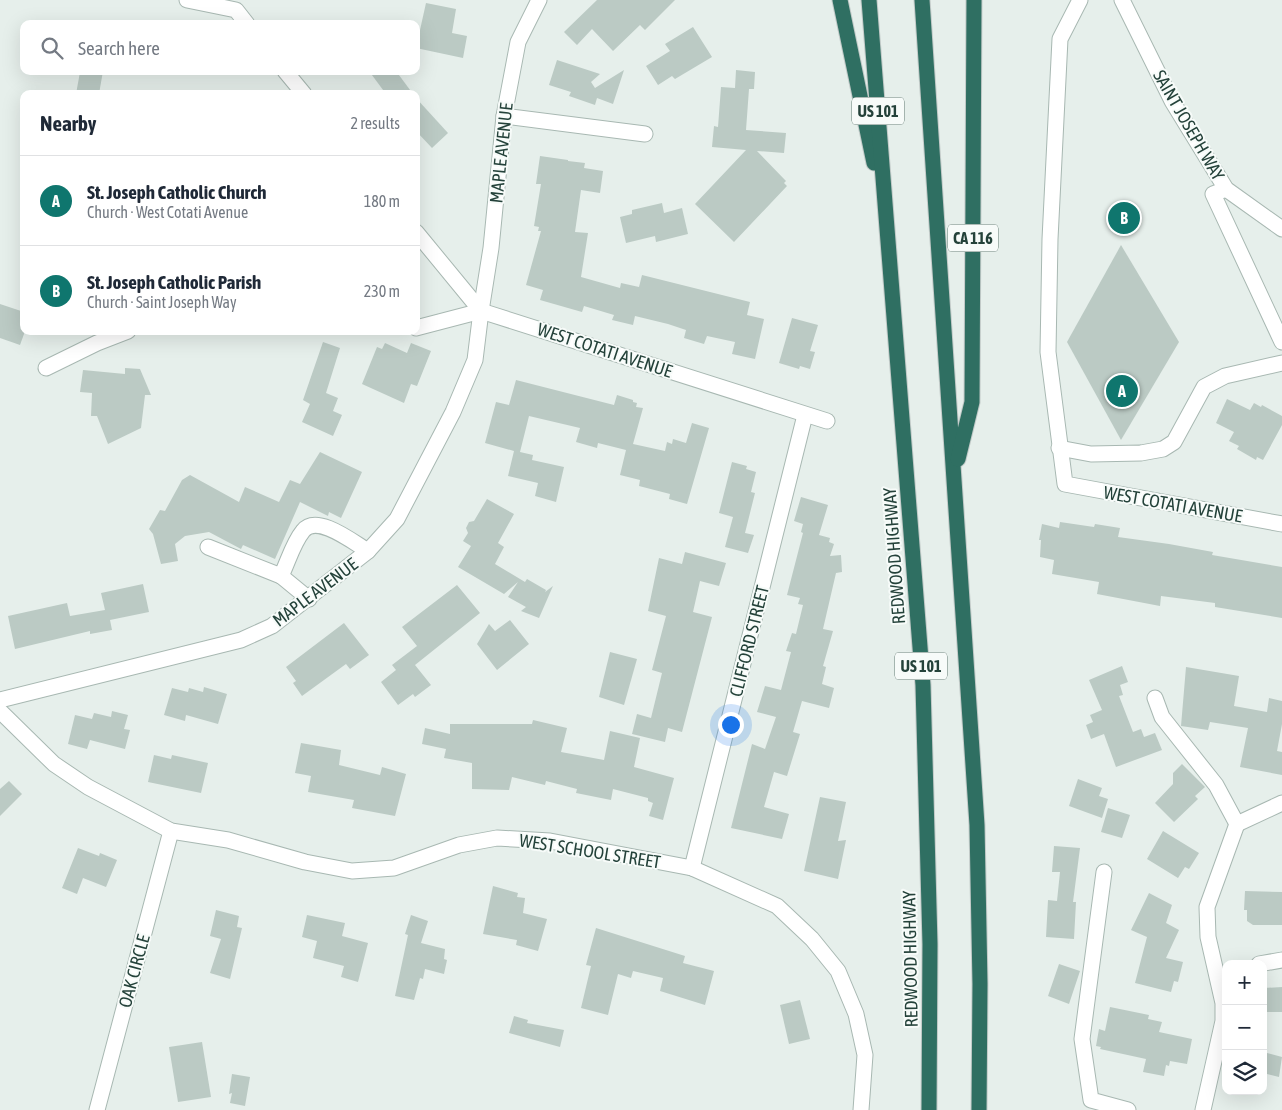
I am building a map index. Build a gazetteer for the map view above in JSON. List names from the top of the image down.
{
  "streets": {
    "highway": ["US 101", "CA 116", "REDWOOD HIGHWAY"],
    "street": [
      "SAINT JOSEPH WAY",
      "MAPLE AVENUE",
      "WEST COTATI AVENUE",
      "CLIFFORD STREET",
      "WEST SCHOOL STREET",
      "OAK CIRCLE"
    ]
  },
  "crossings": [
    ["US 101", "CA 116"],
    ["MAPLE AVENUE", "WEST COTATI AVENUE"],
    ["WEST COTATI AVENUE", "CLIFFORD STREET"],
    ["CLIFFORD STREET", "WEST SCHOOL STREET"],
    ["WEST SCHOOL STREET", "OAK CIRCLE"]
  ],
  "page": {
    "search": "Search here",
    "heading": ["Nearby", "2 results"],
    "list": [
      {
        "mark": "A",
        "name": "St. Joseph Catholic Church",
        "note": "Church · West Cotati Avenue",
        "value": "180 m"
      },
      {
        "mark": "B",
        "name": "St. Joseph Catholic Parish",
        "note": "Church · Saint Joseph Way",
        "value": "230 m"
      }
    ],
    "pins": ["B", "A"],
    "map_buttons": ["+", "−"]
  }
}
